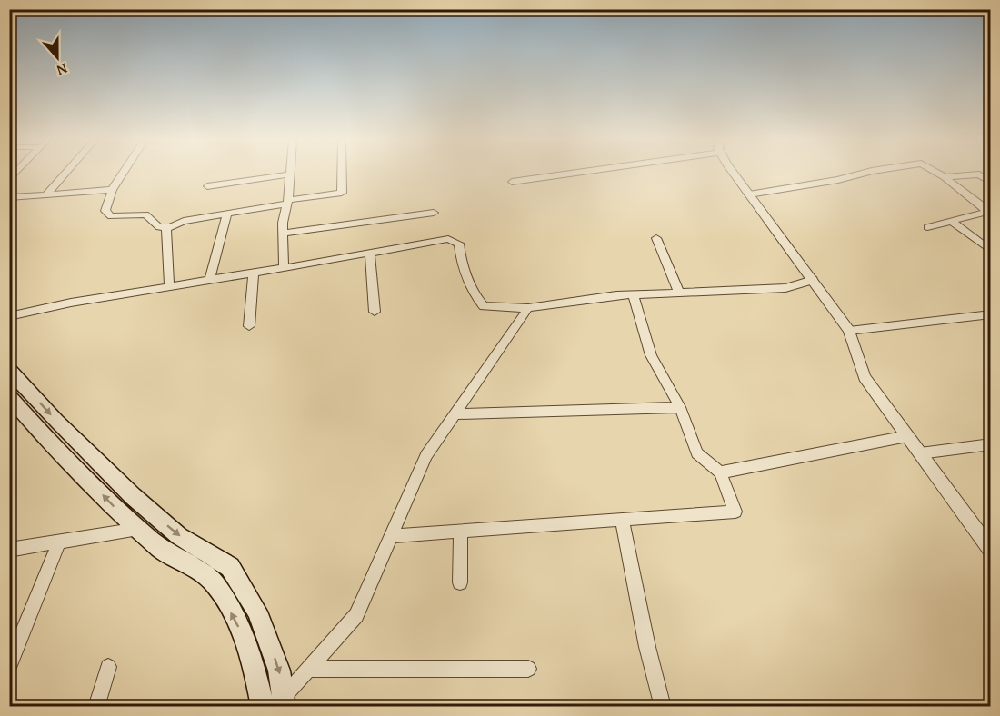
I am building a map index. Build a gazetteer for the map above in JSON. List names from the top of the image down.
{
  "north": "bottom"
}
